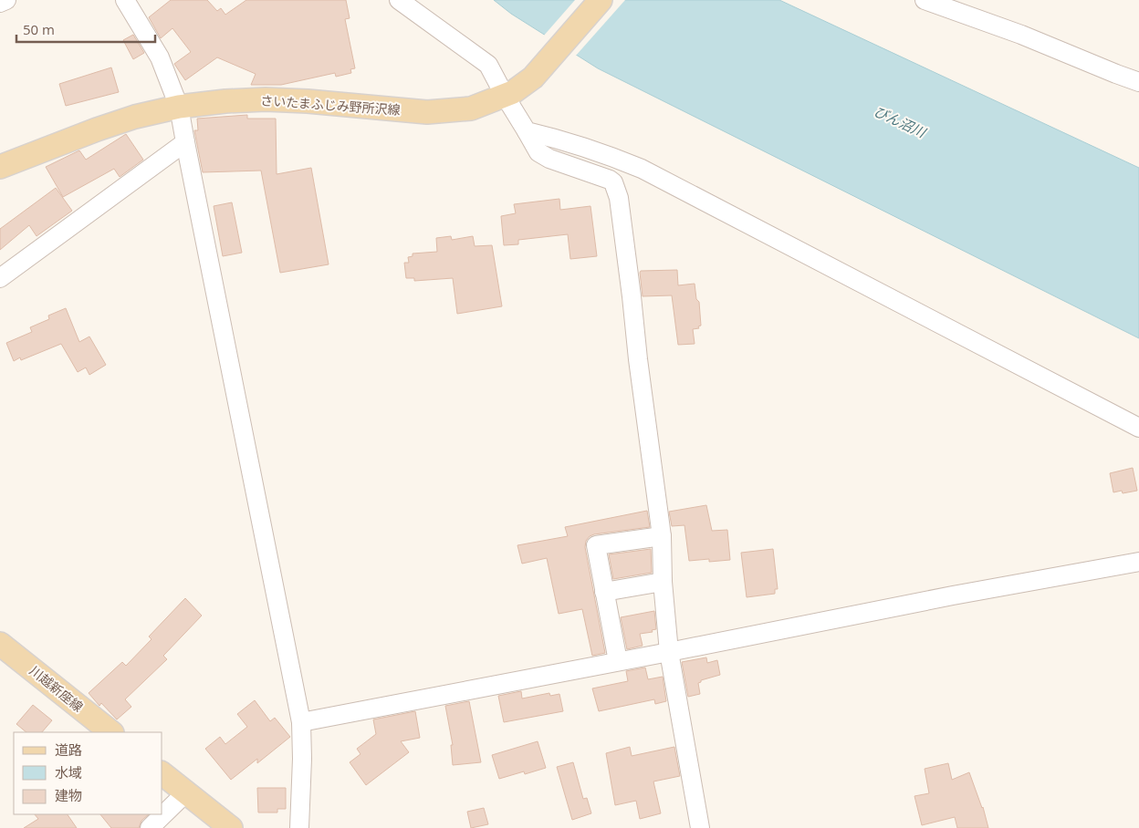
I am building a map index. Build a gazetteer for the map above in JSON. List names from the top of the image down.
{
  "streets": {
    "main road": ["さいたまふじみ野所沢線", "川越新座線"]
  },
  "water": ["びん沼川"],
  "legend": ["道路", "水域", "建物"],
  "scale_bar": "50 m"
}
